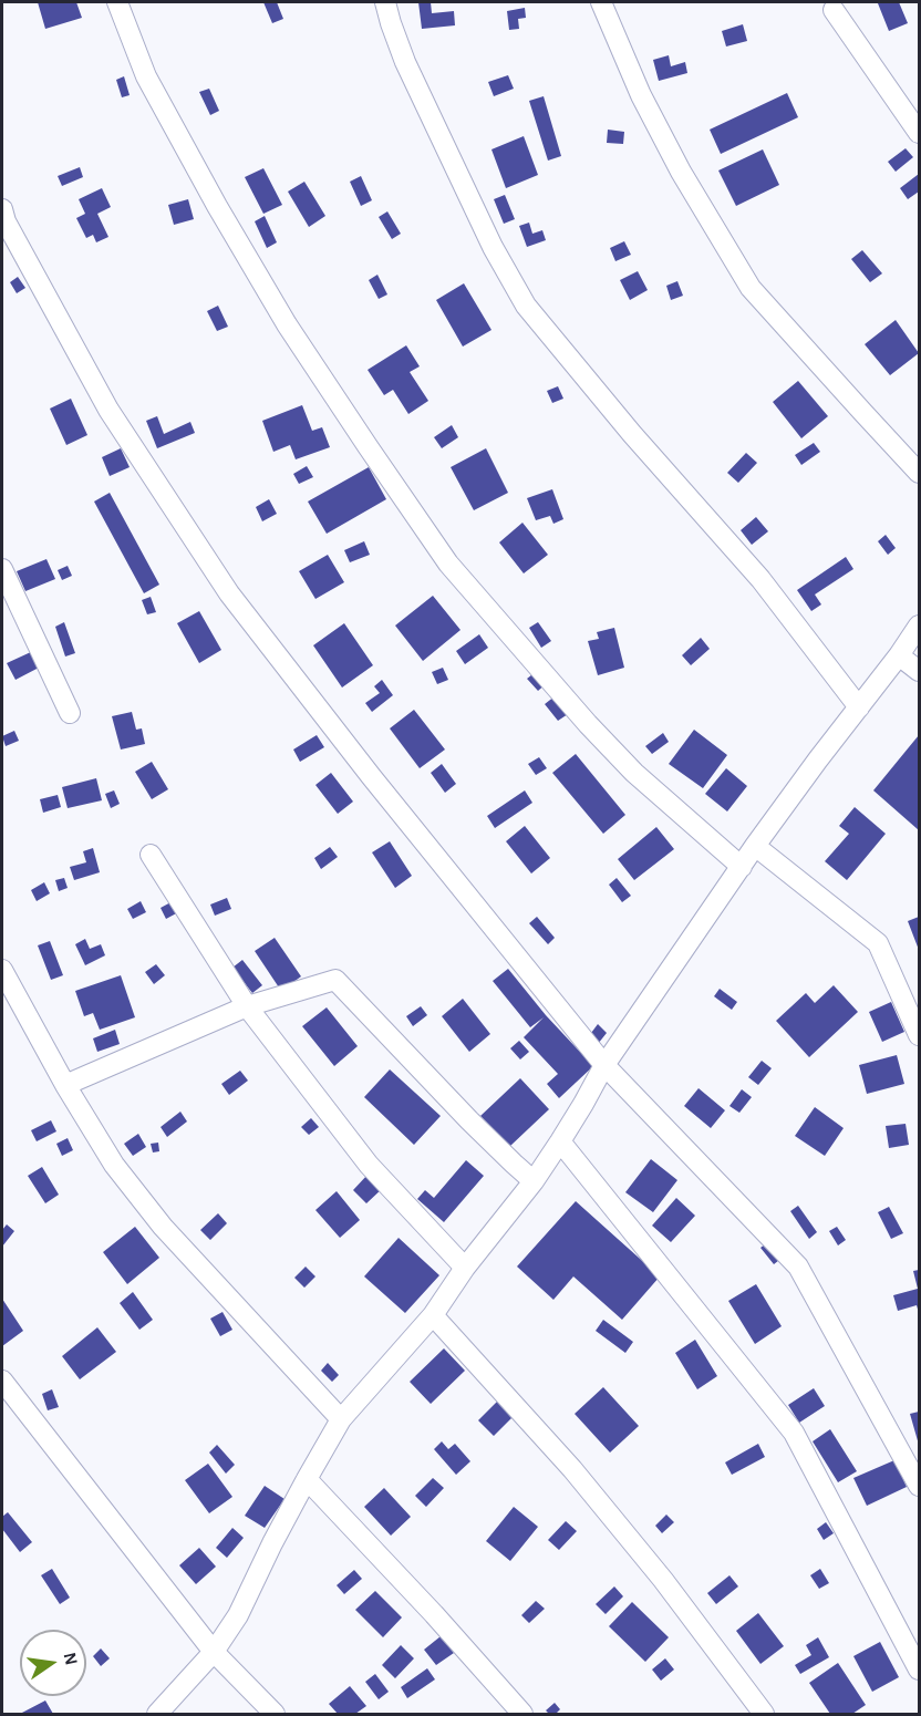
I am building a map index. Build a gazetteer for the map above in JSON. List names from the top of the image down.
{
  "north": "right"
}
